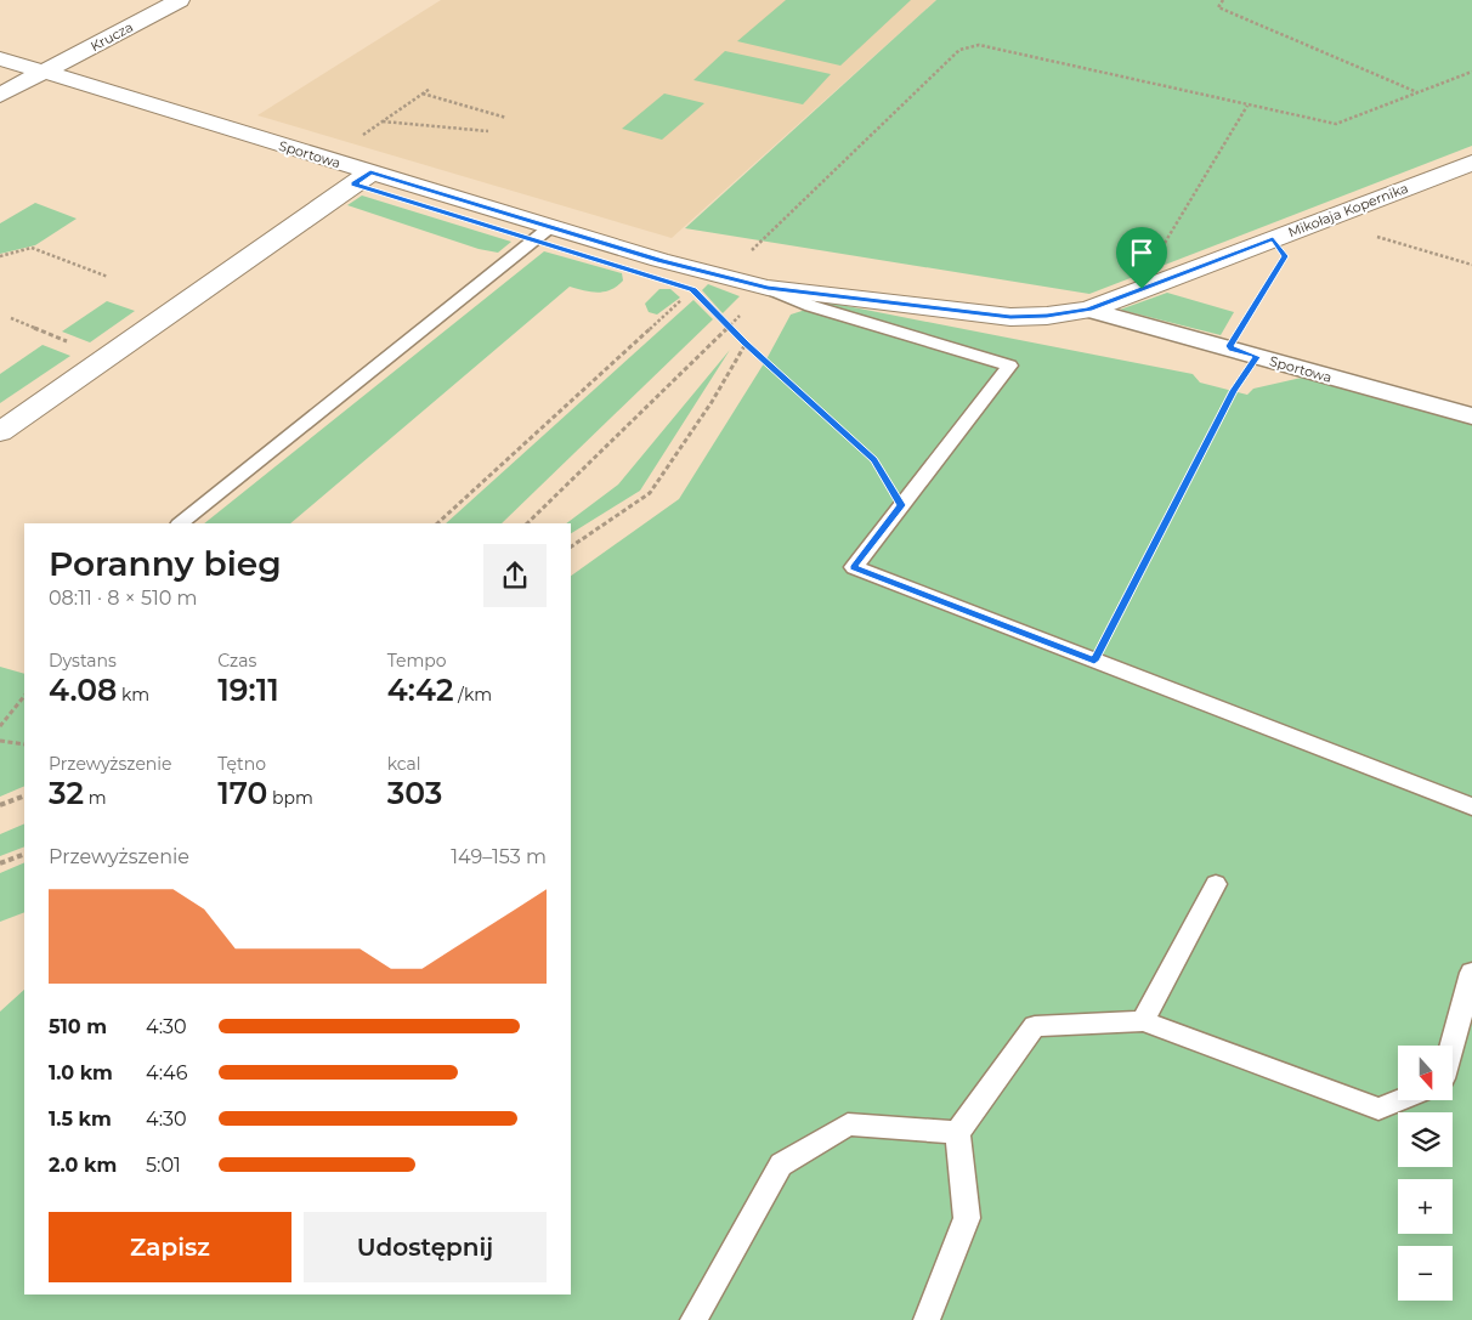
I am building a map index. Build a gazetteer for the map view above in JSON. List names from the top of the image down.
{
  "streets": {
    "street": ["Krucza", "Sportowa", "Mikołaja Kopernika"]
  },
  "crossings": [
    ["Krucza", "Sportowa"],
    ["Sportowa", "Mikołaja Kopernika"]
  ],
  "north": "bottom",
  "page": {
    "heading": ["Poranny bieg", "08:11 · 8 × 510 m"],
    "stats": [
      ["Dystans", "4.08 km"],
      ["Czas", "19:11"],
      ["Tempo", "4:42 /km"],
      ["Przewyższenie", "32 m"],
      ["Tętno", "170 bpm"],
      ["kcal", "303"]
    ],
    "chart": ["Przewyższenie", "149–153 m"],
    "list": [
      {
        "name": "510 m",
        "note": "4:30"
      },
      {
        "name": "1.0 km",
        "note": "4:46"
      },
      {
        "name": "1.5 km",
        "note": "4:30"
      },
      {
        "name": "2.0 km",
        "note": "5:01"
      }
    ],
    "map_buttons": ["+", "−"],
    "buttons": ["Zapisz", "Udostępnij"]
  }
}
